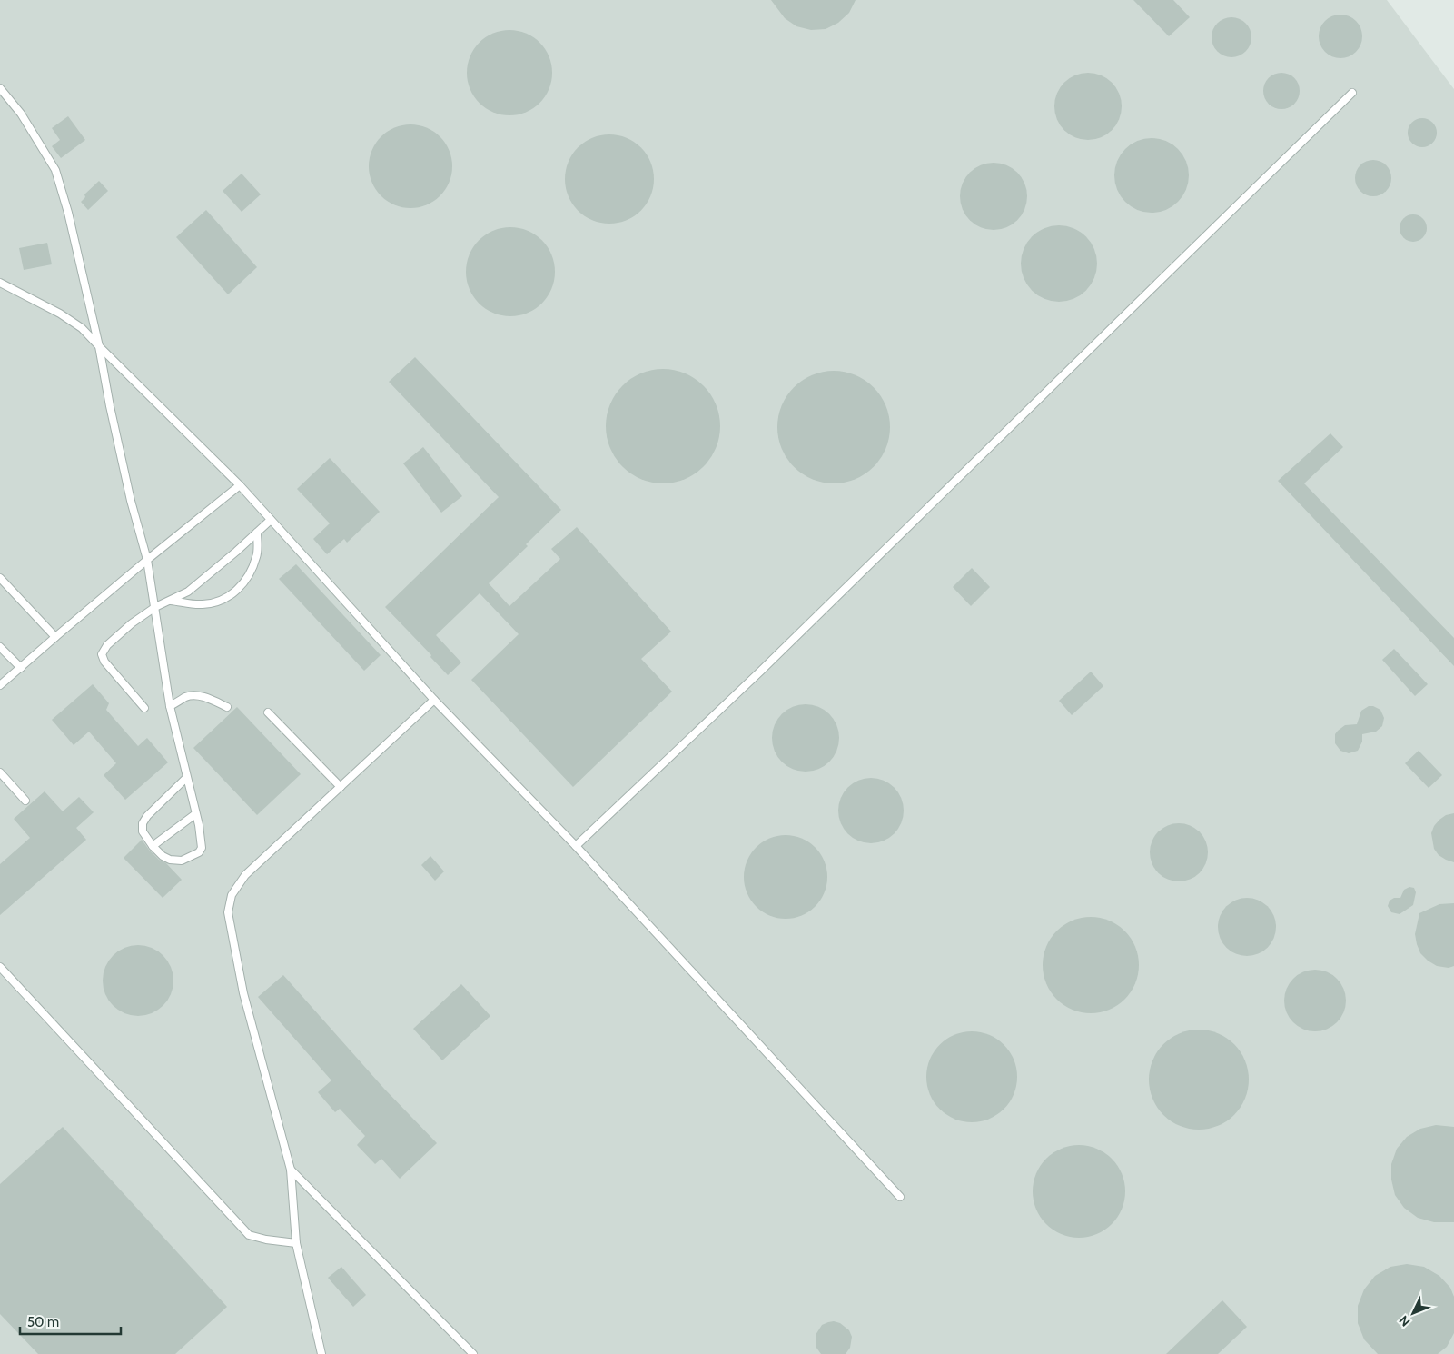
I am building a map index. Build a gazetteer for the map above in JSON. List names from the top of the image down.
{
  "scale_bar": "50 m",
  "north": "bottom left"
}
